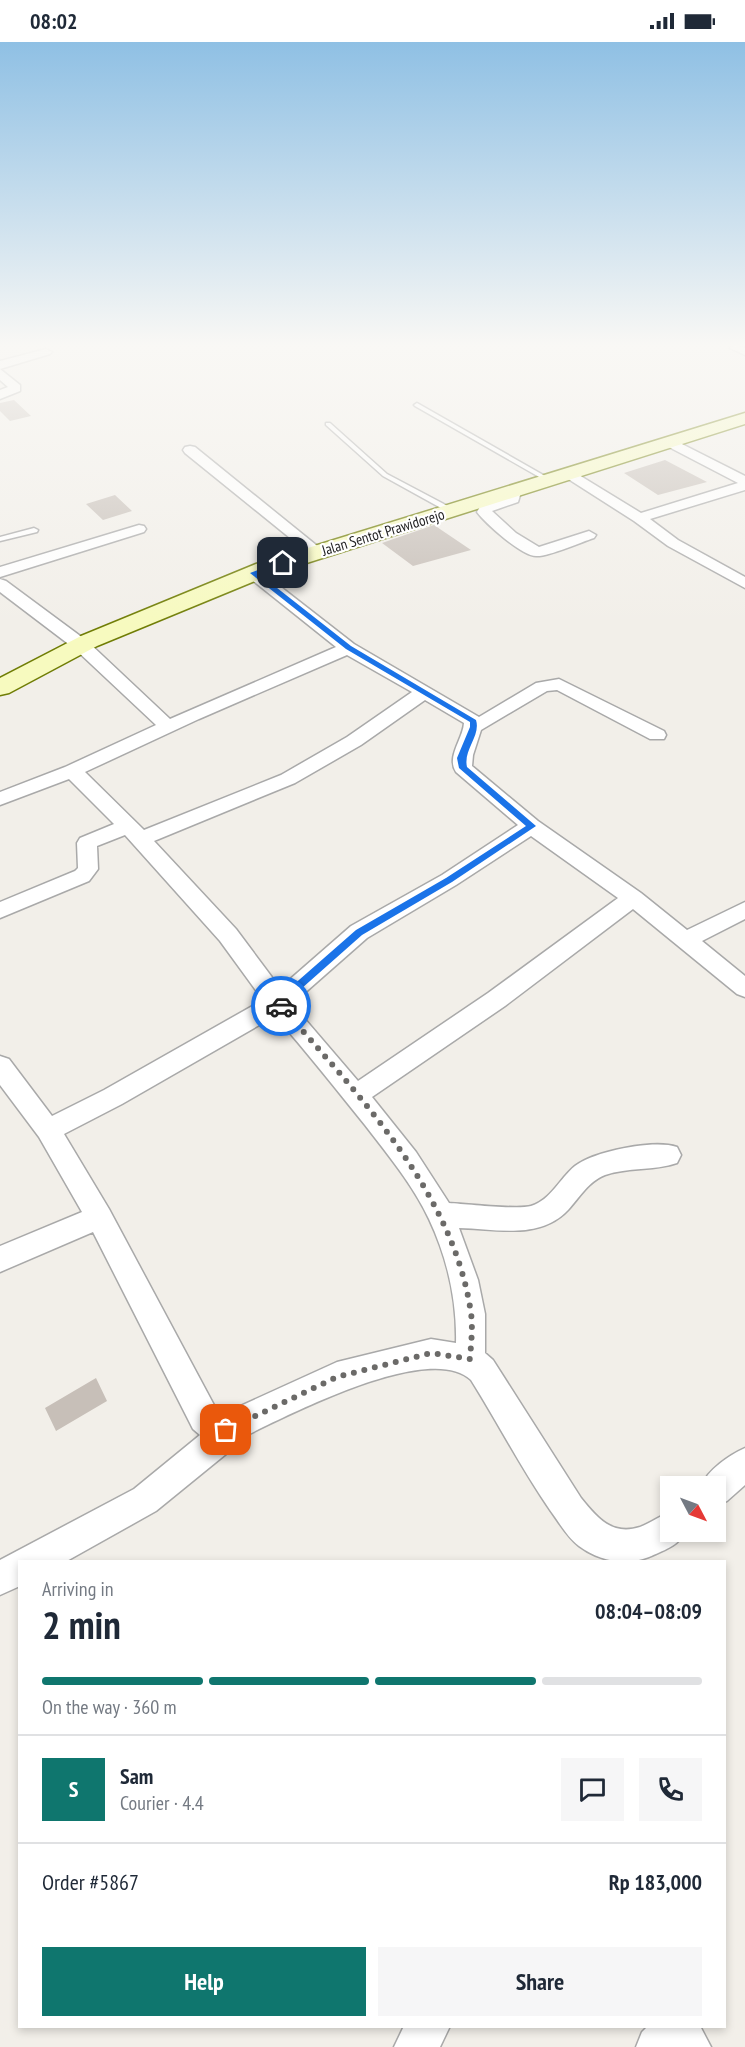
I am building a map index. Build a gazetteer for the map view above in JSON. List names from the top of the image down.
{
  "streets": {
    "main road": ["Jalan Sentot Prawidorejo"]
  },
  "north": "bottom right",
  "page": {
    "status": "08:02",
    "heading": ["2 min", "Arriving in", "08:04–08:09"],
    "panel": [
      "Sam",
      "Courier · 4.4",
      "Order #5867",
      "Rp 183,000"
    ],
    "bar": "On the way · 360 m",
    "round": "S",
    "buttons": ["Help", "Share"]
  }
}
